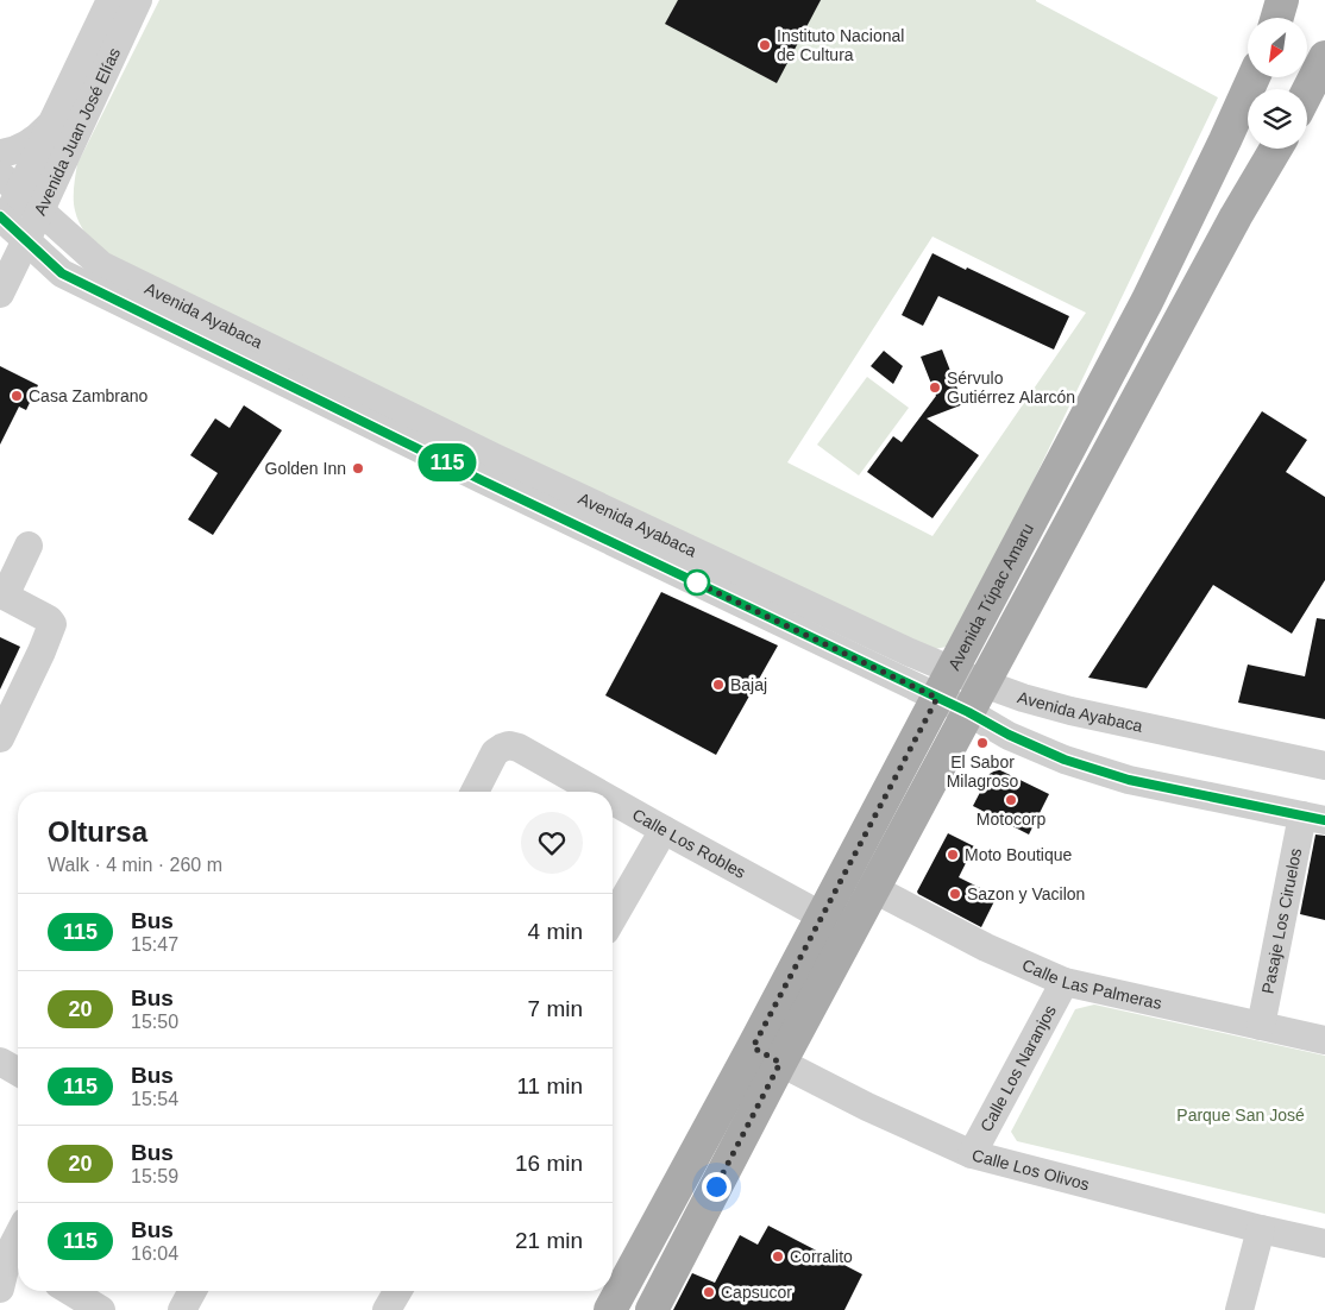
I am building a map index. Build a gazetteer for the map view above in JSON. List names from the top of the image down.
{
  "streets": {
    "main road": ["Avenida Túpac Amaru"],
    "street": [
      "Avenida Juan José Elías",
      "Avenida Ayabaca",
      "Calle Los Robles",
      "Pasaje Los Ciruelos",
      "Calle Las Palmeras",
      "Calle Los Naranjos",
      "Calle Los Olivos"
    ]
  },
  "crossings": [
    ["Avenida Juan José Elías", "Avenida Ayabaca"],
    ["Avenida Ayabaca", "Avenida Túpac Amaru"],
    ["Avenida Ayabaca", "Pasaje Los Ciruelos"],
    ["Avenida Túpac Amaru", "Calle Los Robles"],
    ["Avenida Túpac Amaru", "Calle Las Palmeras"],
    ["Avenida Túpac Amaru", "Calle Los Olivos"],
    ["Pasaje Los Ciruelos", "Calle Las Palmeras"],
    ["Calle Las Palmeras", "Calle Los Naranjos"],
    ["Calle Los Naranjos", "Calle Los Olivos"]
  ],
  "parks": ["Parque San José"],
  "places": [
    "Instituto Nacional de Cultura",
    "Sérvulo Gutiérrez Alarcón",
    "Casa Zambrano",
    "Golden Inn",
    "Bajaj",
    "El Sabor Milagroso",
    "Motocorp",
    "Moto Boutique",
    "Sazon y Vacilon",
    "Corralito",
    "Capsucor"
  ],
  "lines": ["bus line 115"],
  "north": "bottom left",
  "page": {
    "on_map": "115",
    "heading": ["Oltursa", "Walk · 4 min · 260 m"],
    "list": [
      {
        "mark": "115",
        "name": "Bus",
        "note": "15:47",
        "value": "4 min"
      },
      {
        "mark": "20",
        "name": "Bus",
        "note": "15:50",
        "value": "7 min"
      },
      {
        "mark": "115",
        "name": "Bus",
        "note": "15:54",
        "value": "11 min"
      },
      {
        "mark": "20",
        "name": "Bus",
        "note": "15:59",
        "value": "16 min"
      },
      {
        "mark": "115",
        "name": "Bus",
        "note": "16:04",
        "value": "21 min"
      }
    ]
  }
}
